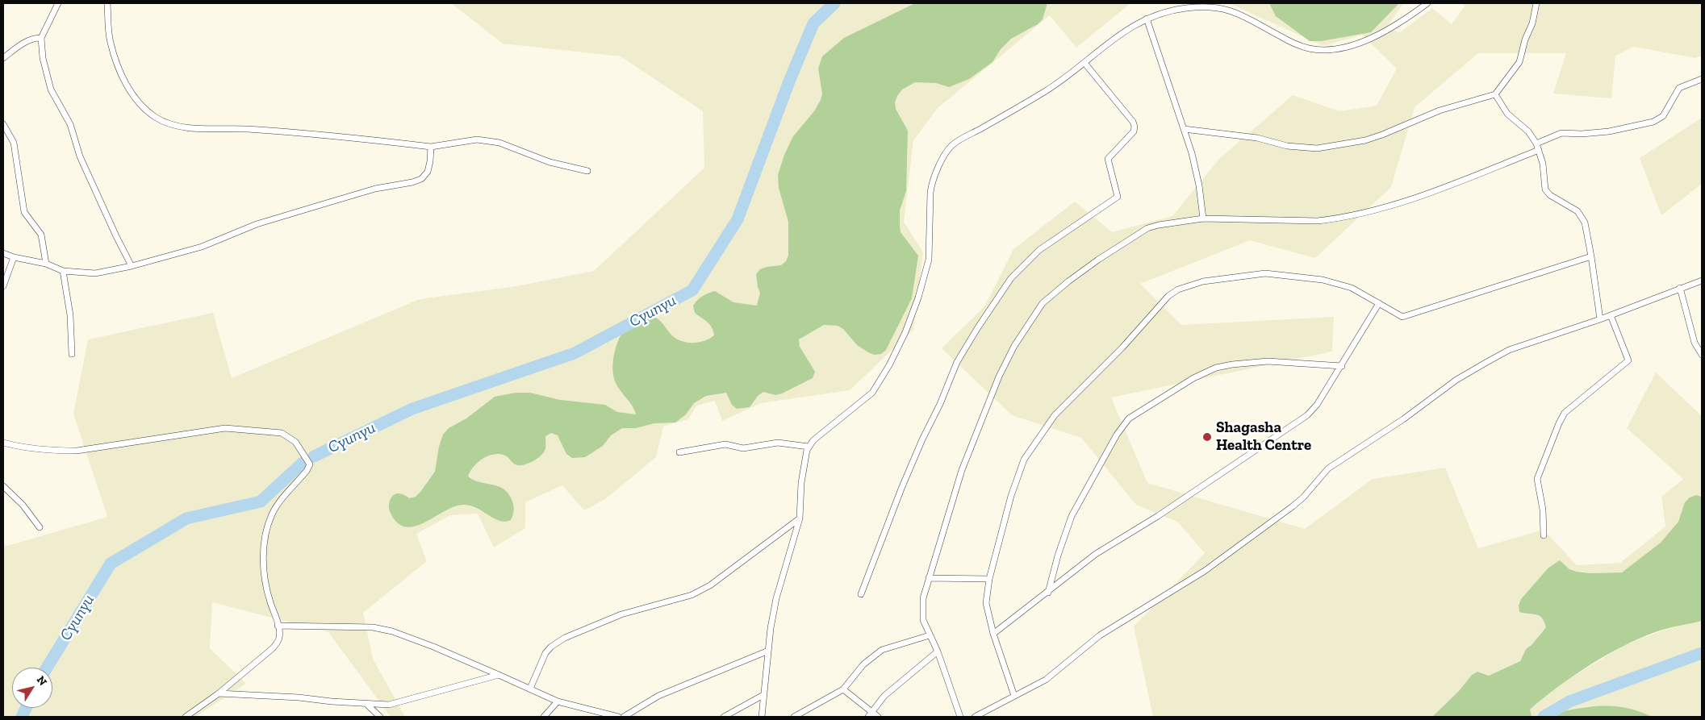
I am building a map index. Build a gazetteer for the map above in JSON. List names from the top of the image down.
{
  "water": ["Cyunyu"],
  "places": ["Shagasha Health Centre"],
  "north": "top right"
}
